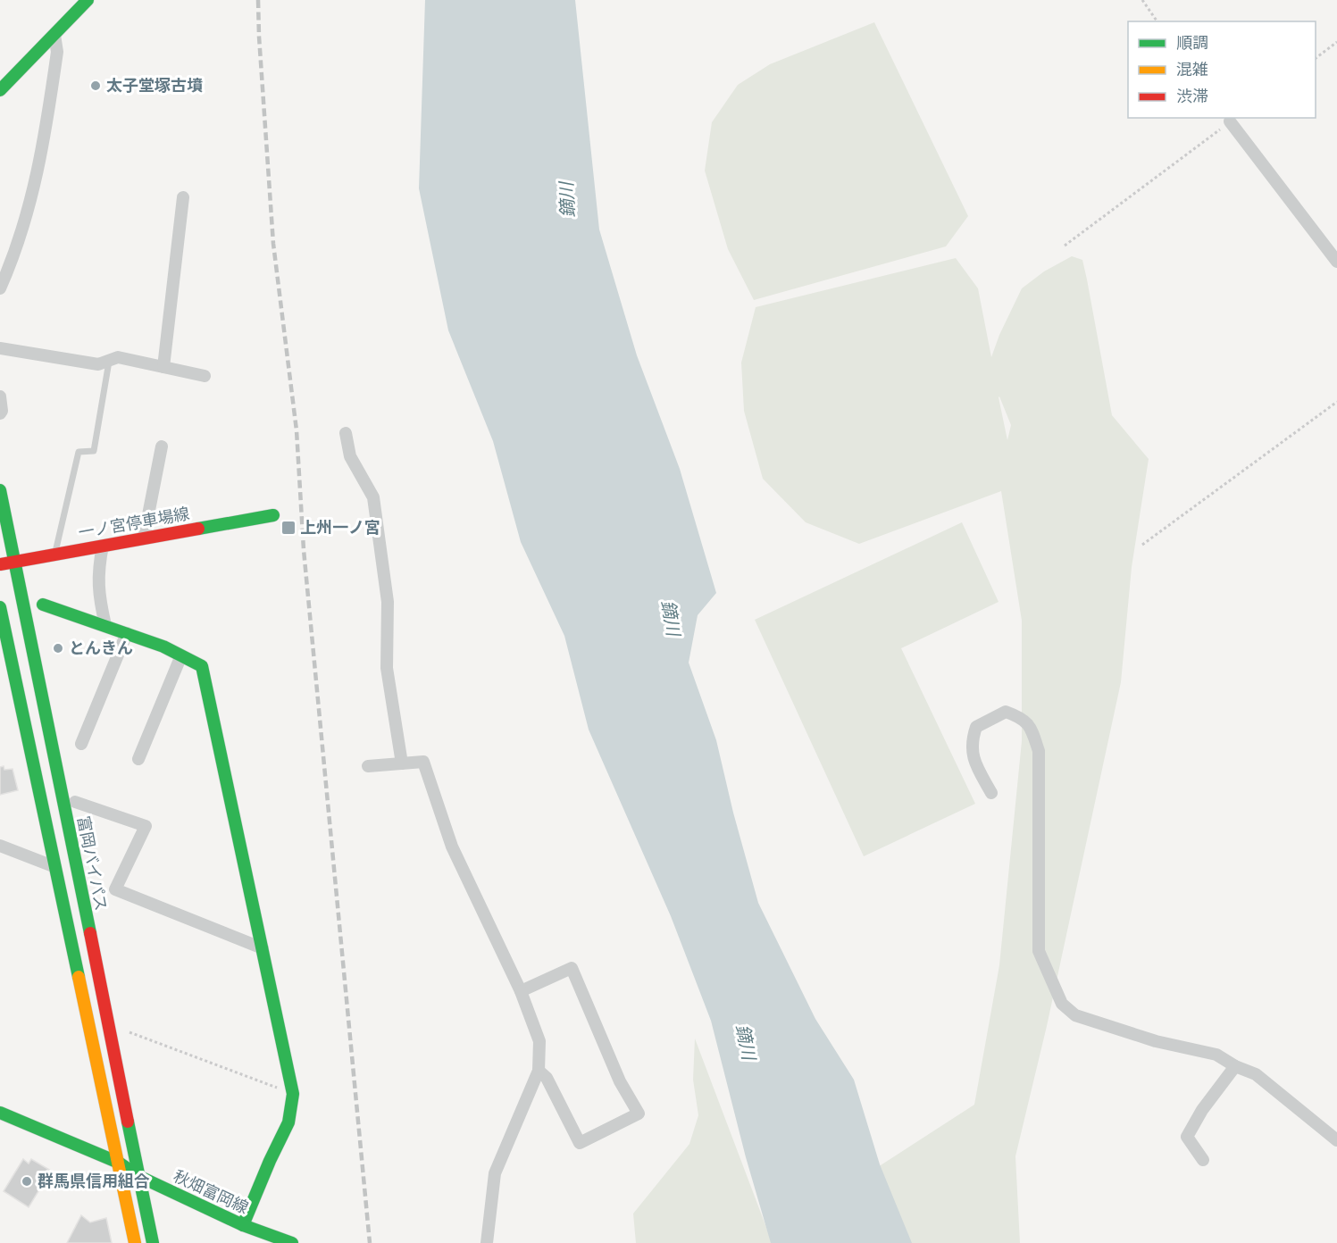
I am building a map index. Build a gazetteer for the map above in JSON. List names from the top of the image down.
{
  "streets": {
    "main road": ["一ノ宮停車場線", "富岡バイパス", "秋畑富岡線"]
  },
  "crossings": [
    ["一ノ宮停車場線", "富岡バイパス"],
    ["富岡バイパス", "秋畑富岡線"]
  ],
  "water": ["鏑川"],
  "places": {
    "other": ["太子堂塚古墳", "とんきん", "群馬県信用組合"],
    "transit": ["上州一ノ宮"]
  },
  "legend": ["順調", "混雑", "渋滞"]
}
